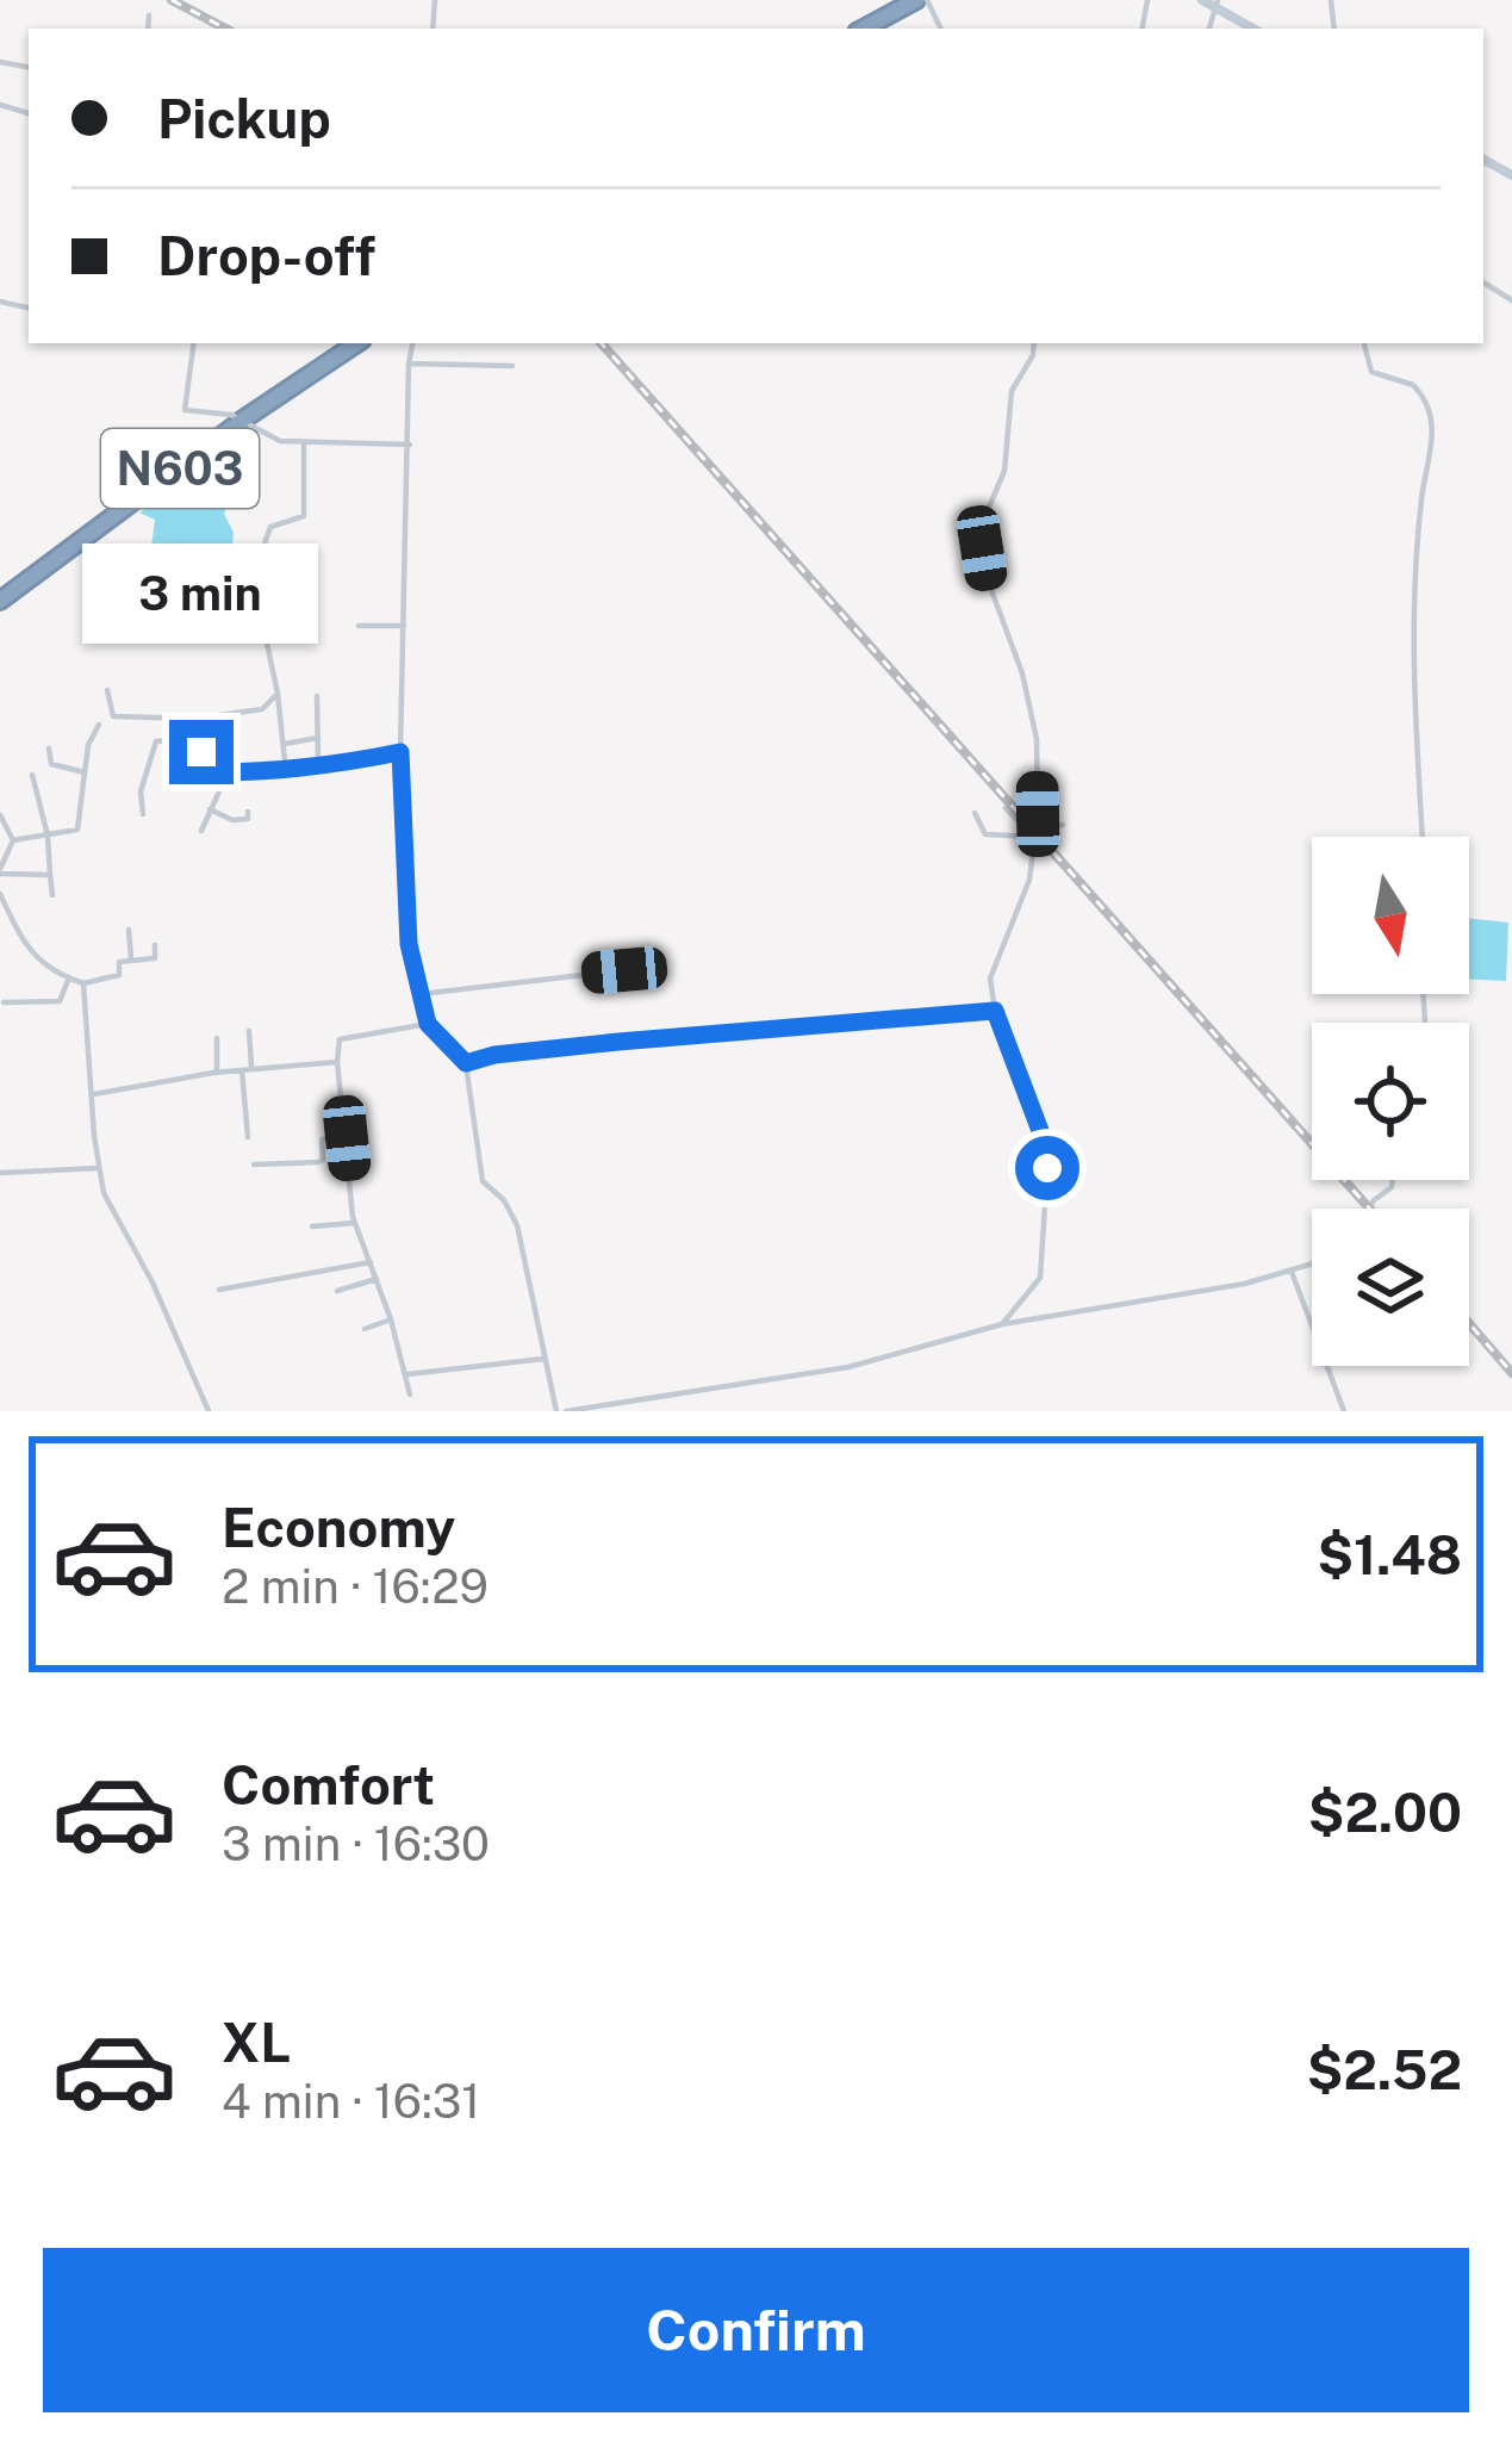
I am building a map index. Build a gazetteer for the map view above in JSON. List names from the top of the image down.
{
  "streets": {
    "highway": ["N603"]
  },
  "north": "bottom",
  "page": {
    "banner": ["Pickup", "Drop-off"],
    "bubble": "3 min",
    "list": [
      {
        "name": "Economy",
        "note": "2 min · 16:29",
        "value": "$1.48"
      },
      {
        "name": "Comfort",
        "note": "3 min · 16:30",
        "value": "$2.00"
      },
      {
        "name": "XL",
        "note": "4 min · 16:31",
        "value": "$2.52"
      }
    ],
    "buttons": "Confirm"
  }
}
